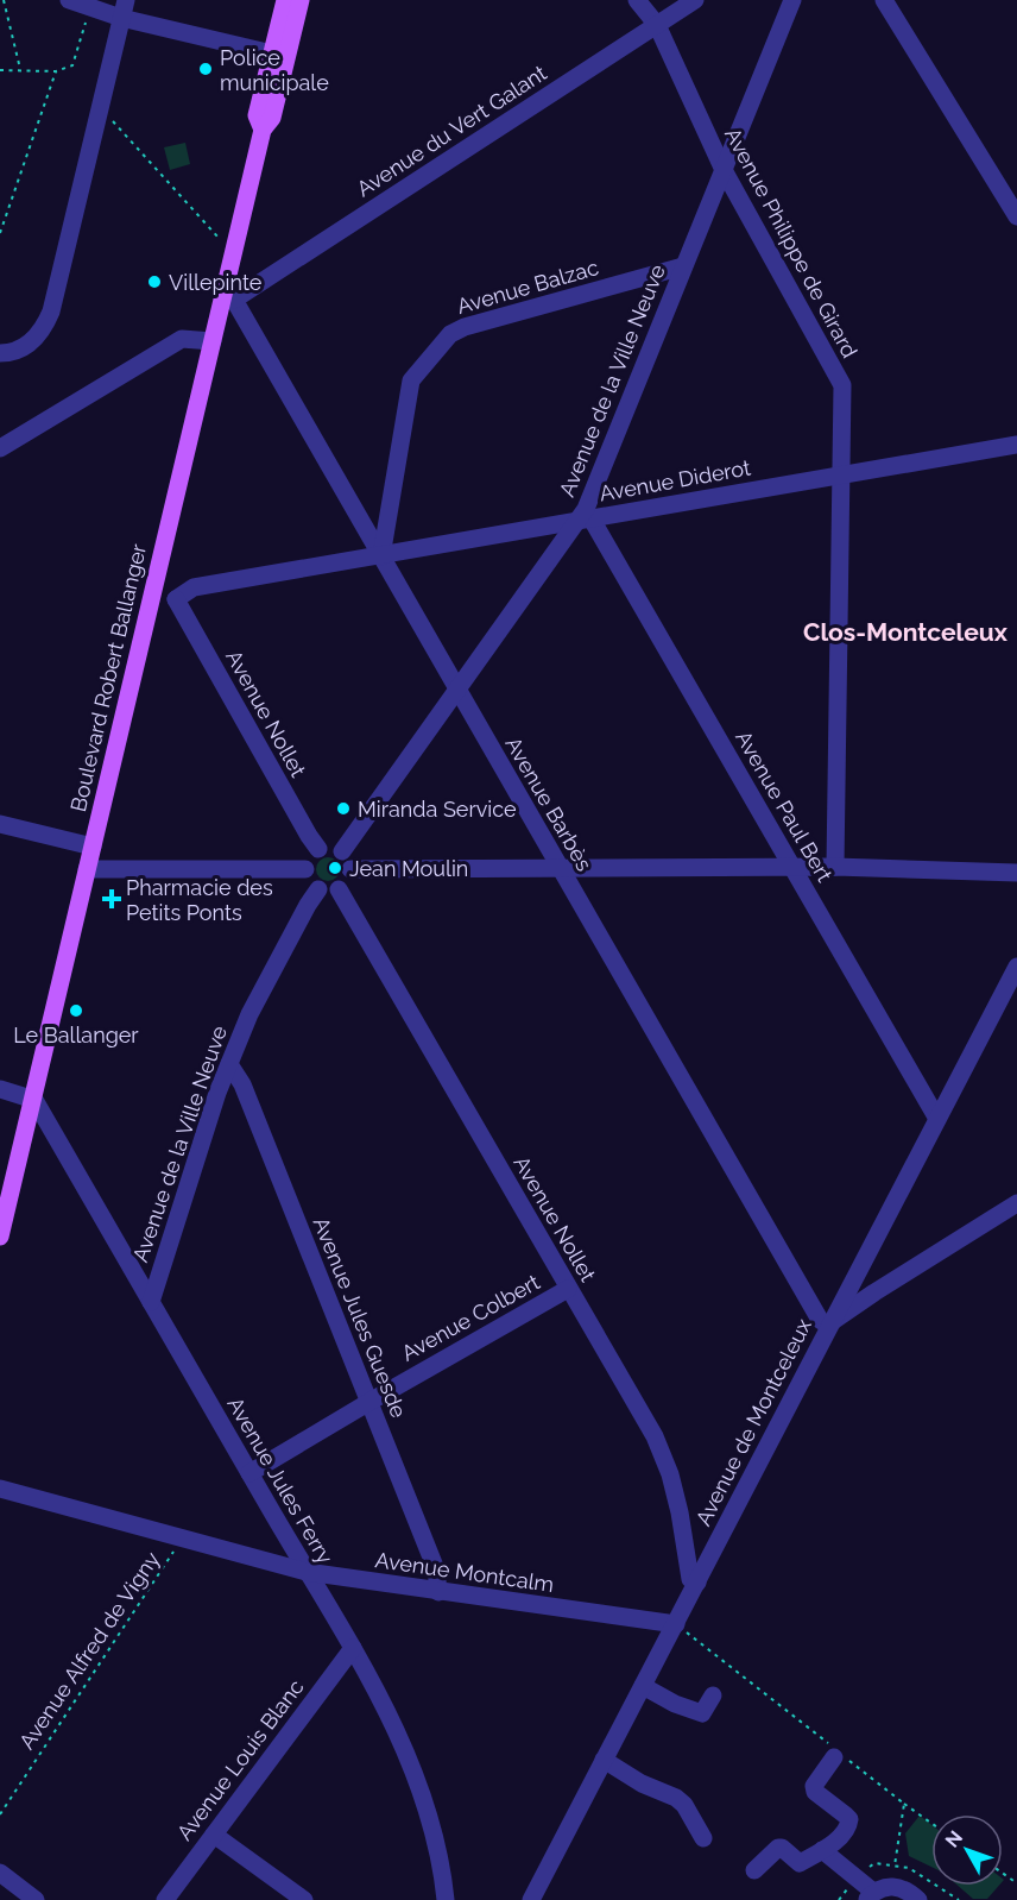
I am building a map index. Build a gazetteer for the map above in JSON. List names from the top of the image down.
{
  "streets": {
    "main road": ["Boulevard Robert Ballanger"],
    "street": [
      "Avenue du Vert Galant",
      "Avenue Philippe de Girard",
      "Avenue Balzac",
      "Avenue de la Ville Neuve",
      "Avenue Diderot",
      "Avenue Nollet",
      "Avenue Barbès",
      "Avenue Paul Bert",
      "Avenue Jules Guesde",
      "Avenue Colbert",
      "Avenue de Montceleux",
      "Avenue Jules Ferry",
      "Avenue Montcalm",
      "Avenue Louis Blanc"
    ],
    "path": ["Avenue Alfred de Vigny"]
  },
  "crossings": [
    ["Avenue du Vert Galant", "Avenue Philippe de Girard"],
    ["Avenue du Vert Galant", "Boulevard Robert Ballanger"],
    ["Avenue du Vert Galant", "Avenue Barbès"],
    ["Avenue Philippe de Girard", "Avenue de la Ville Neuve"],
    ["Avenue Philippe de Girard", "Avenue Diderot"],
    ["Avenue Balzac", "Avenue de la Ville Neuve"],
    ["Avenue Balzac", "Avenue Diderot"],
    ["Avenue Balzac", "Avenue Barbès"],
    ["Avenue de la Ville Neuve", "Avenue Diderot"],
    ["Avenue de la Ville Neuve", "Avenue Nollet"],
    ["Avenue de la Ville Neuve", "Avenue Barbès"],
    ["Avenue de la Ville Neuve", "Avenue Paul Bert"],
    ["Avenue de la Ville Neuve", "Avenue Jules Guesde"],
    ["Avenue de la Ville Neuve", "Avenue Jules Ferry"],
    ["Avenue Diderot", "Avenue Nollet"],
    ["Avenue Diderot", "Avenue Barbès"],
    ["Avenue Diderot", "Avenue Paul Bert"],
    ["Boulevard Robert Ballanger", "Avenue Barbès"],
    ["Boulevard Robert Ballanger", "Avenue Jules Ferry"],
    ["Avenue Nollet", "Avenue Colbert"],
    ["Avenue Nollet", "Avenue de Montceleux"],
    ["Avenue Barbès", "Avenue de Montceleux"],
    ["Avenue Paul Bert", "Avenue de Montceleux"],
    ["Avenue Jules Guesde", "Avenue Colbert"],
    ["Avenue Jules Guesde", "Avenue Montcalm"],
    ["Avenue Colbert", "Avenue Jules Ferry"],
    ["Avenue de Montceleux", "Avenue Montcalm"],
    ["Avenue Jules Ferry", "Avenue Montcalm"],
    ["Avenue Jules Ferry", "Avenue Louis Blanc"],
    ["Avenue Montcalm", "Avenue Alfred de Vigny"]
  ],
  "districts": ["Clos-Montceleux"],
  "places": {
    "other": [
      "Police municipale",
      "Villepinte",
      "Miranda Service",
      "Jean Moulin",
      "Le Ballanger"
    ],
    "health": ["Pharmacie des Petits Ponts"]
  },
  "north": "top left"
}
